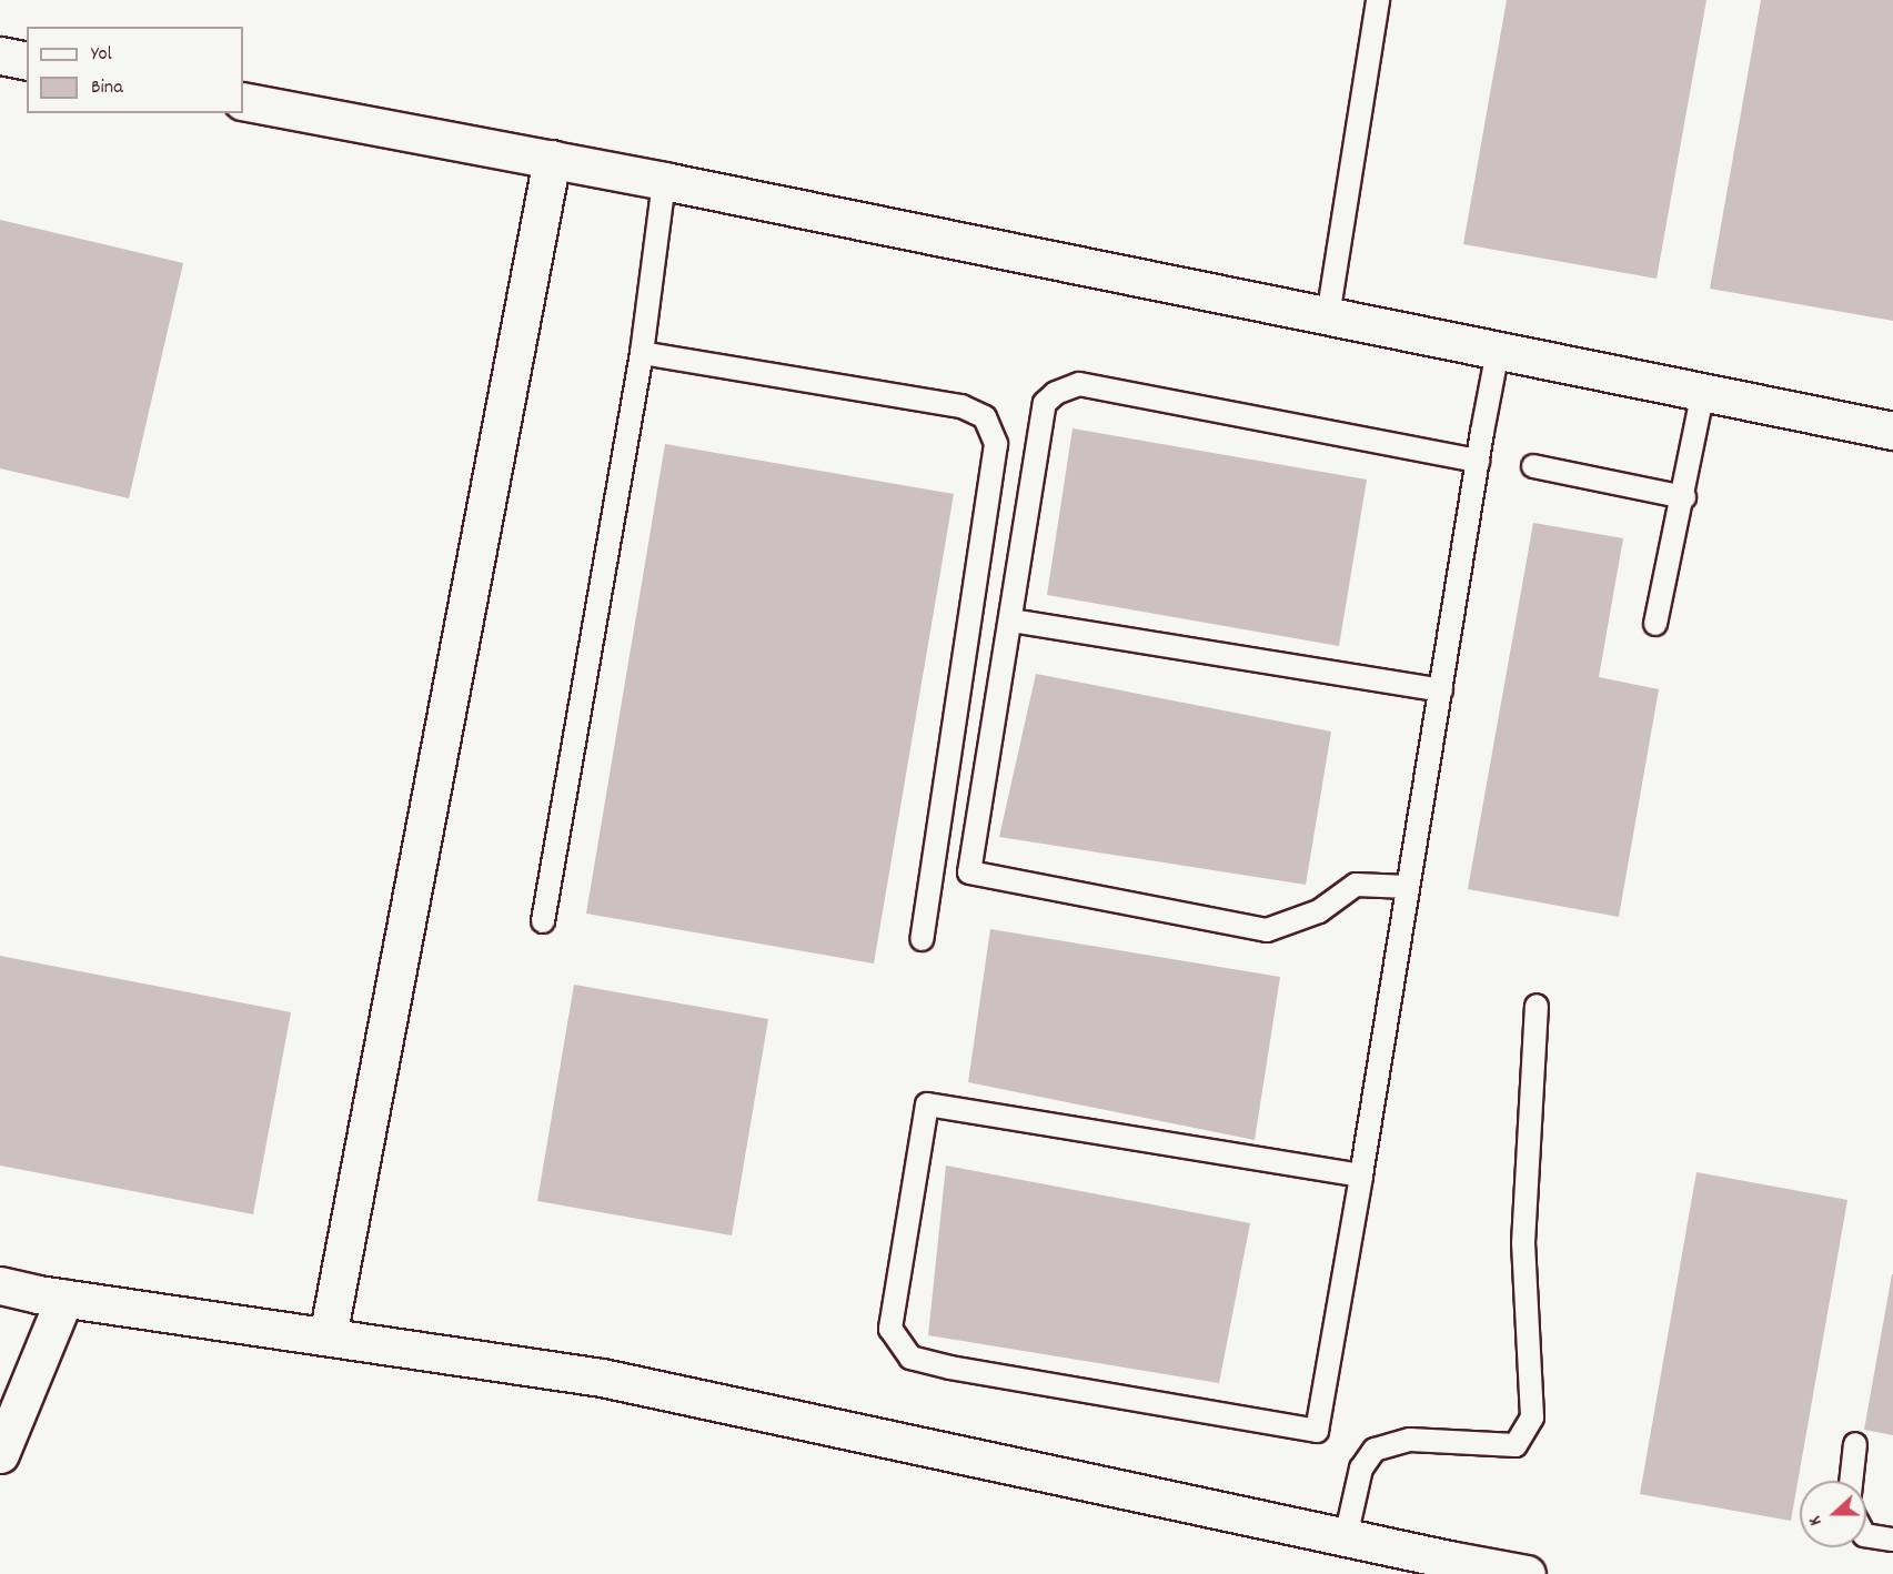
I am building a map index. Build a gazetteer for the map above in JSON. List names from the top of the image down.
{
  "legend": ["Yol", "Bina"],
  "north": "left"
}
